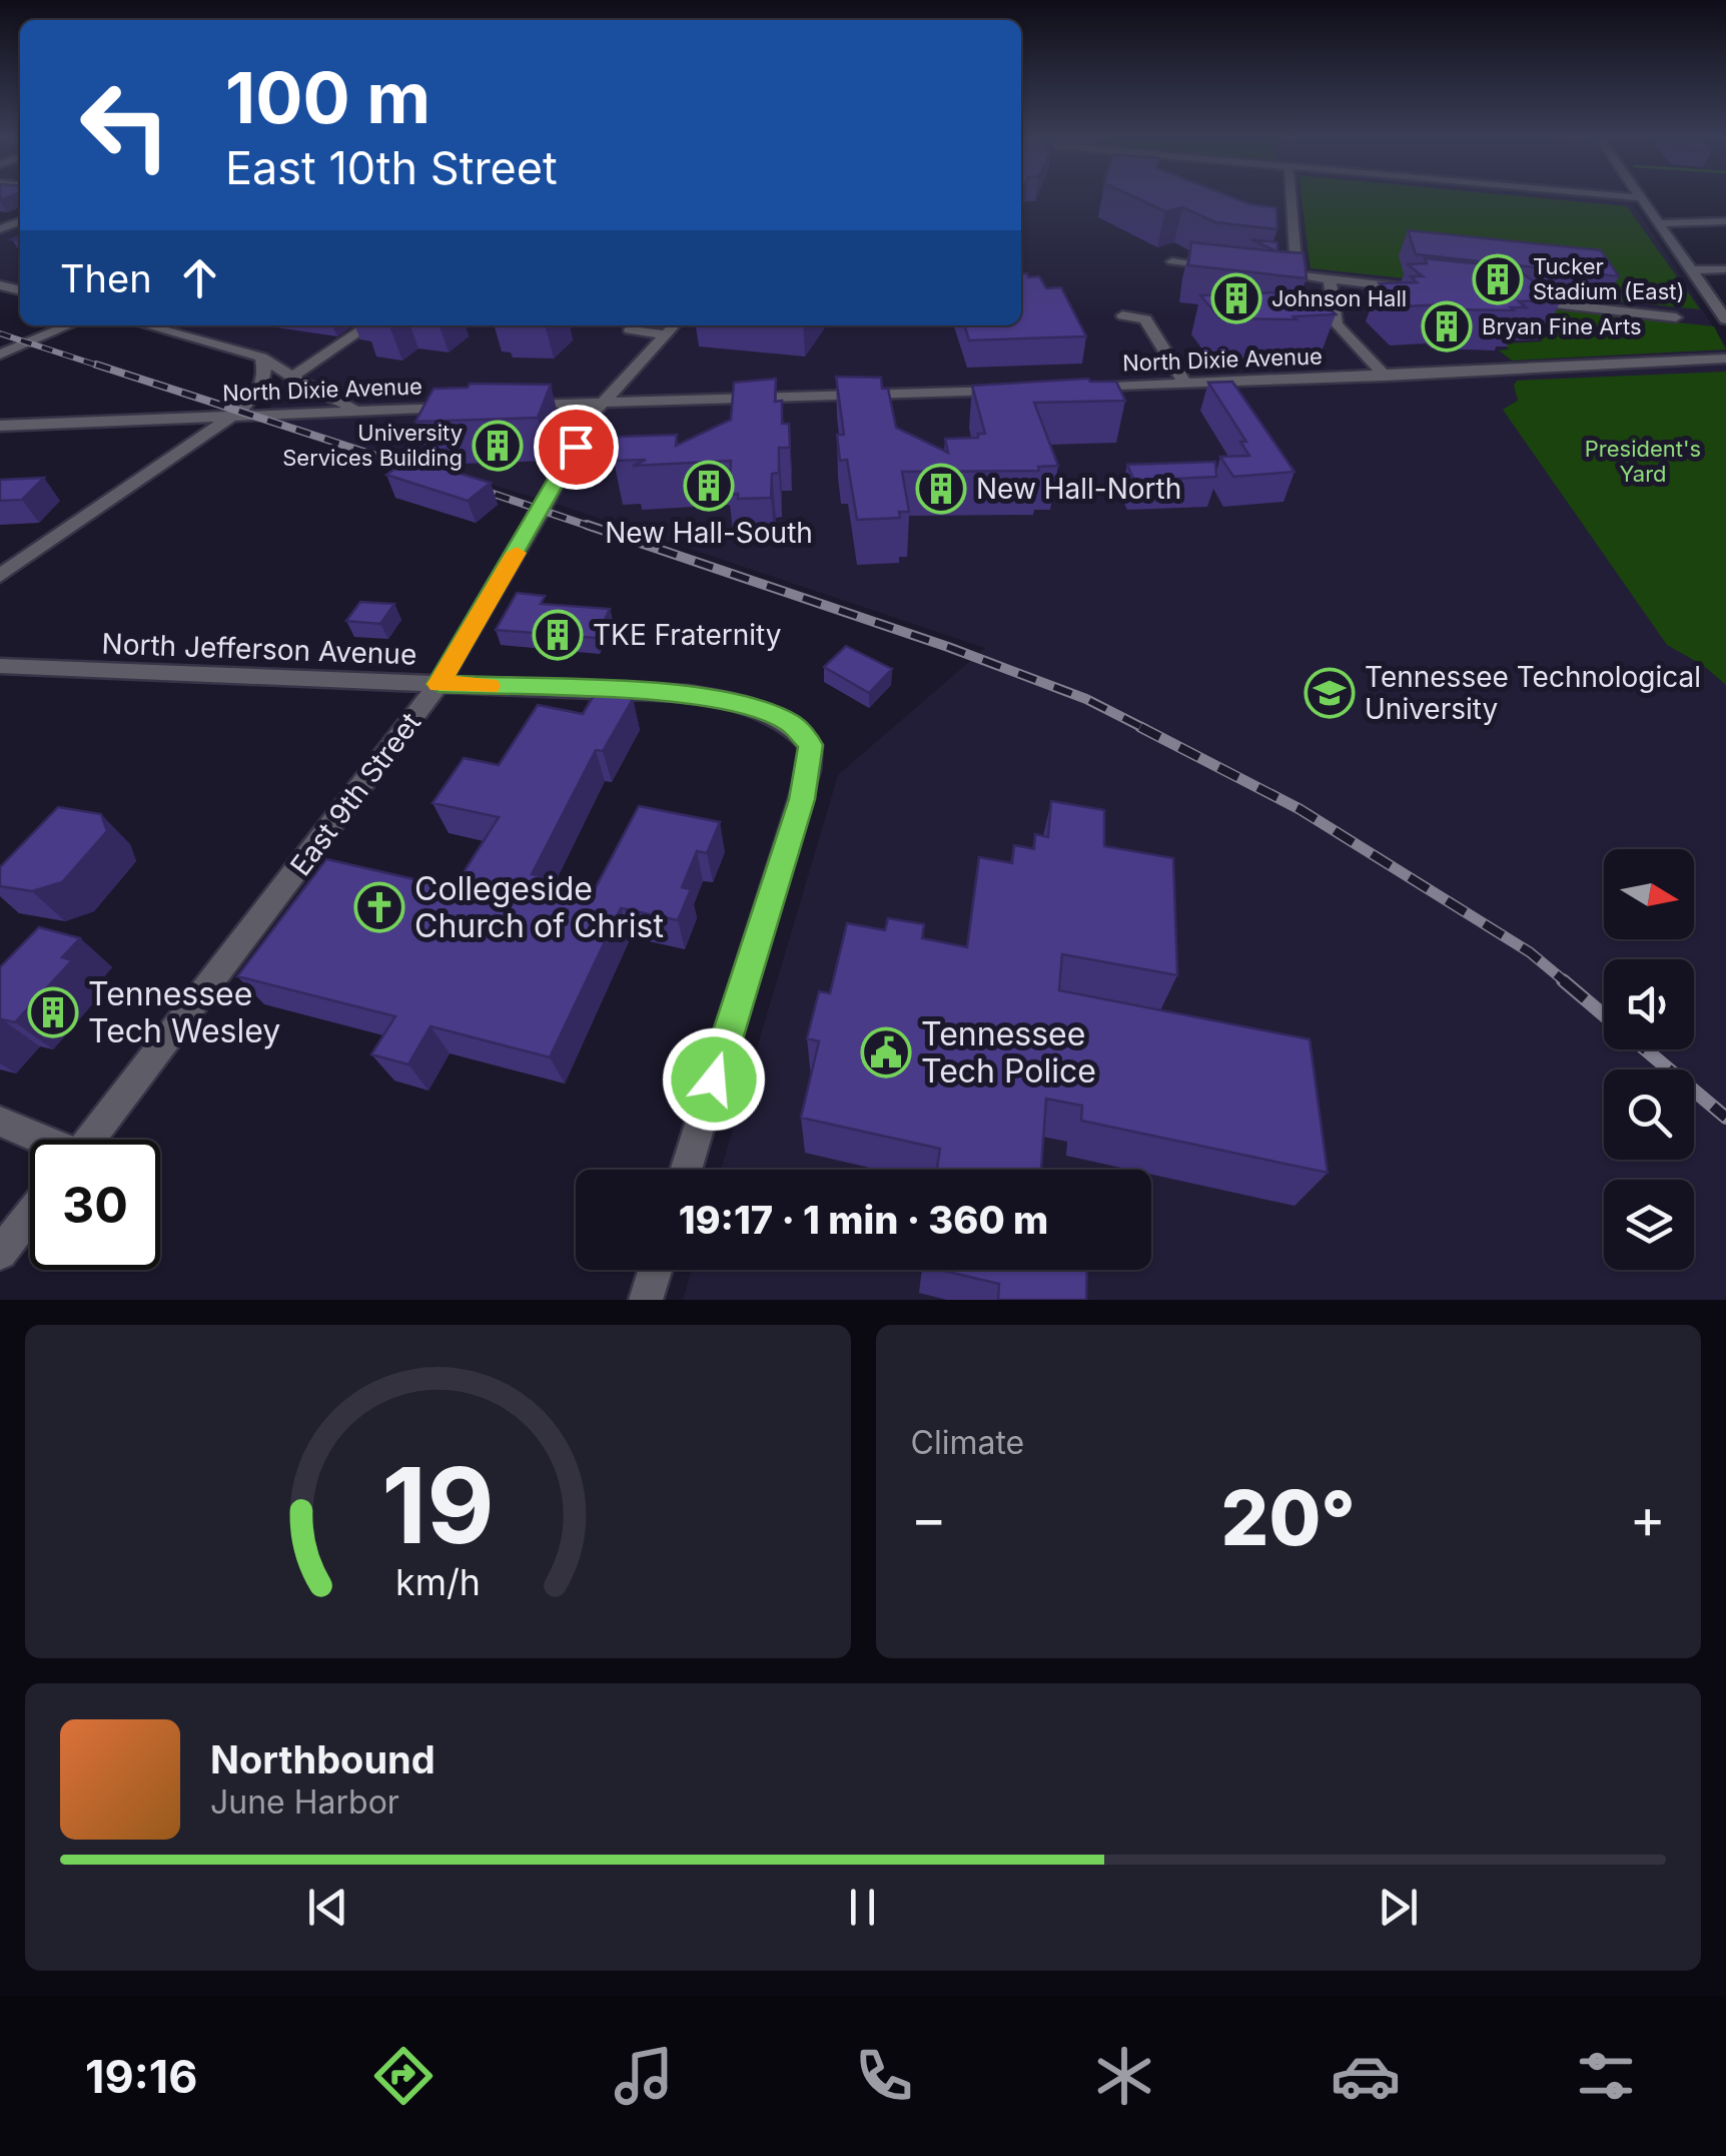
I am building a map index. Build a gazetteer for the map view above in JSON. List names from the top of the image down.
{
  "streets": {
    "street": ["North Dixie Avenue", "North Jefferson Avenue", "East 9th Street"]
  },
  "crossings": [
    ["North Jefferson Avenue", "East 9th Street"]
  ],
  "parks": ["President's Yard"],
  "places": {
    "building": [
      "Tucker Stadium (East)",
      "Johnson Hall",
      "Bryan Fine Arts",
      "University Services Building",
      "New Hall-South",
      "New Hall-North",
      "TKE Fraternity",
      "Tennessee Tech Wesley"
    ],
    "school or university": ["Tennessee Technological University"],
    "church": ["Collegeside Church of Christ"],
    "public building": ["Tennessee Tech Police"]
  },
  "north": "right",
  "page": {
    "turn": ["100 m", "East 10th Street"],
    "then": "Then",
    "limit": "30",
    "trip": "19:17 · 1 min · 360 m",
    "tile": "Climate",
    "heat": ["−", "20°", "+"],
    "song": ["Northbound", "June Harbor"],
    "tabs": "19:16",
    "gauge": ["19", "km/h"]
  }
}
